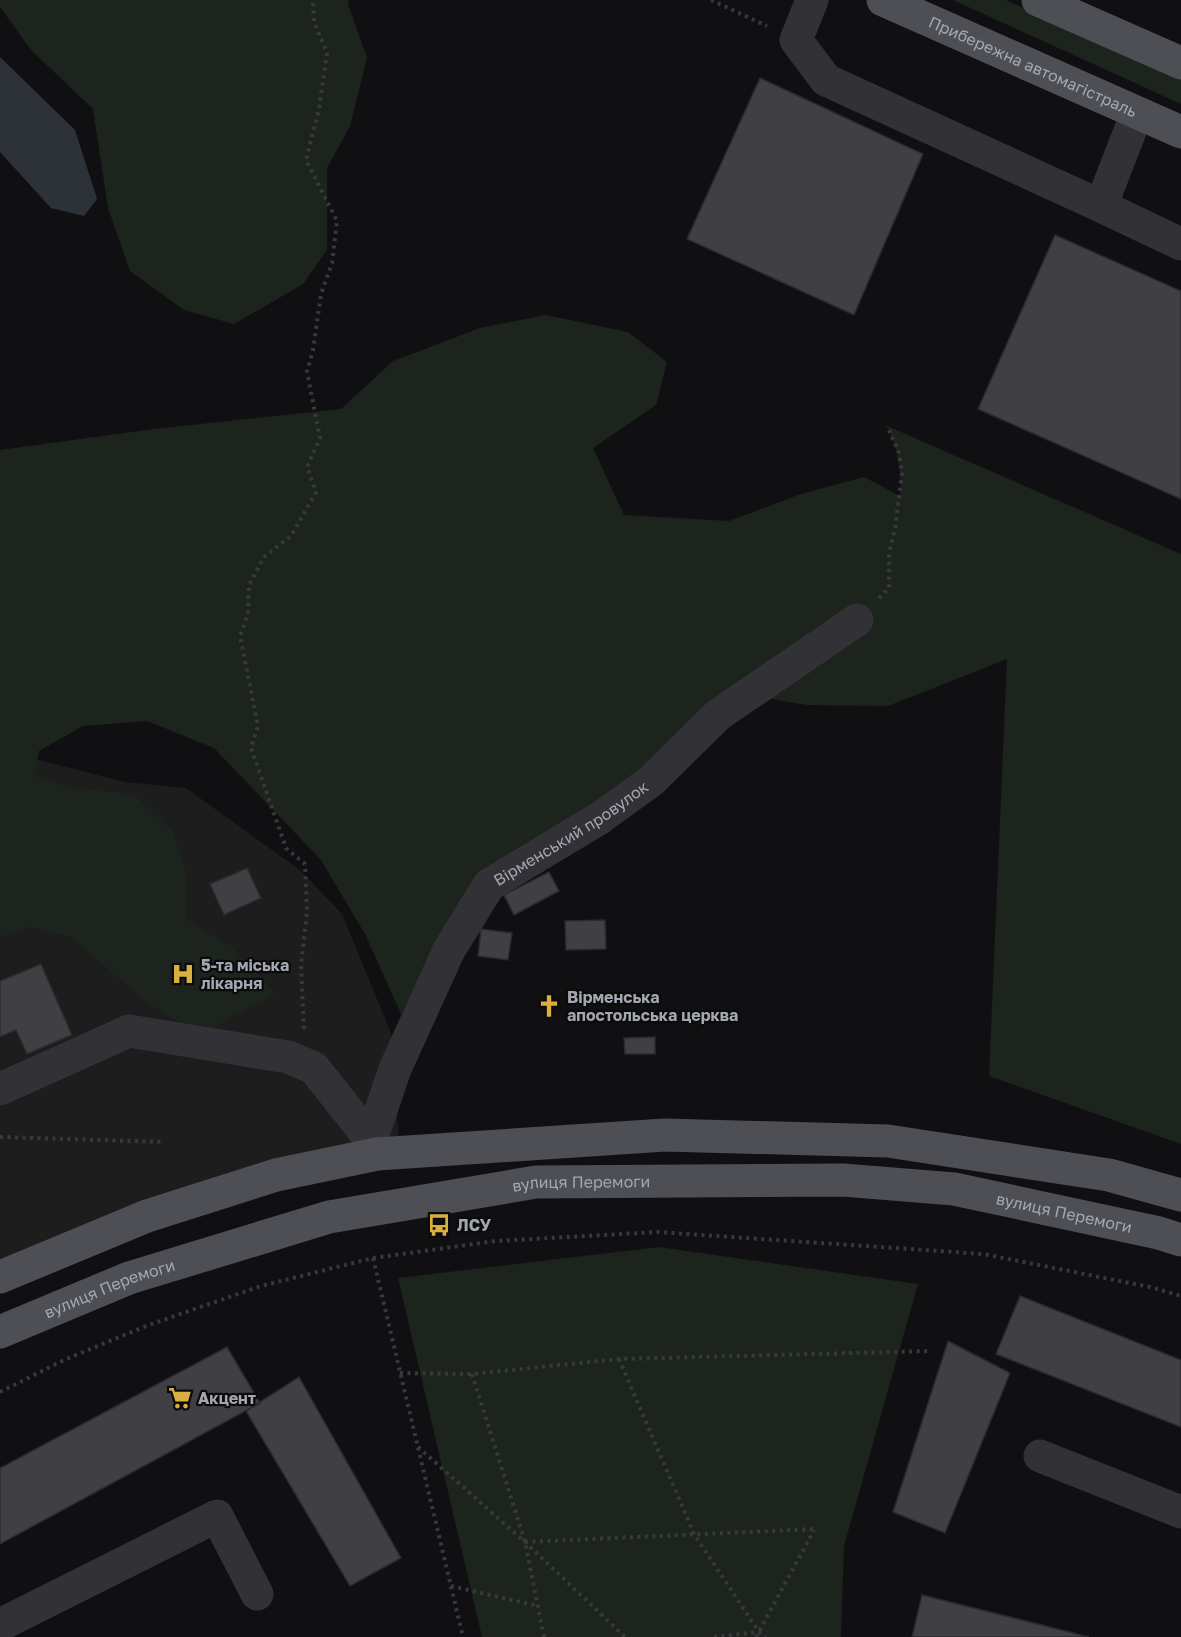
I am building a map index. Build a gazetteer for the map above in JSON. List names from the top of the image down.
{
  "streets": {
    "main road": ["Прибережна автомагістраль", "вулиця Перемоги"],
    "street": ["Вірменський провулок"]
  },
  "places": {
    "hospital": ["5-та міська лікарня"],
    "church": ["Вірменська апостольська церква"],
    "bus stop": ["ЛСУ"],
    "supermarket": ["Акцент"]
  }
}
